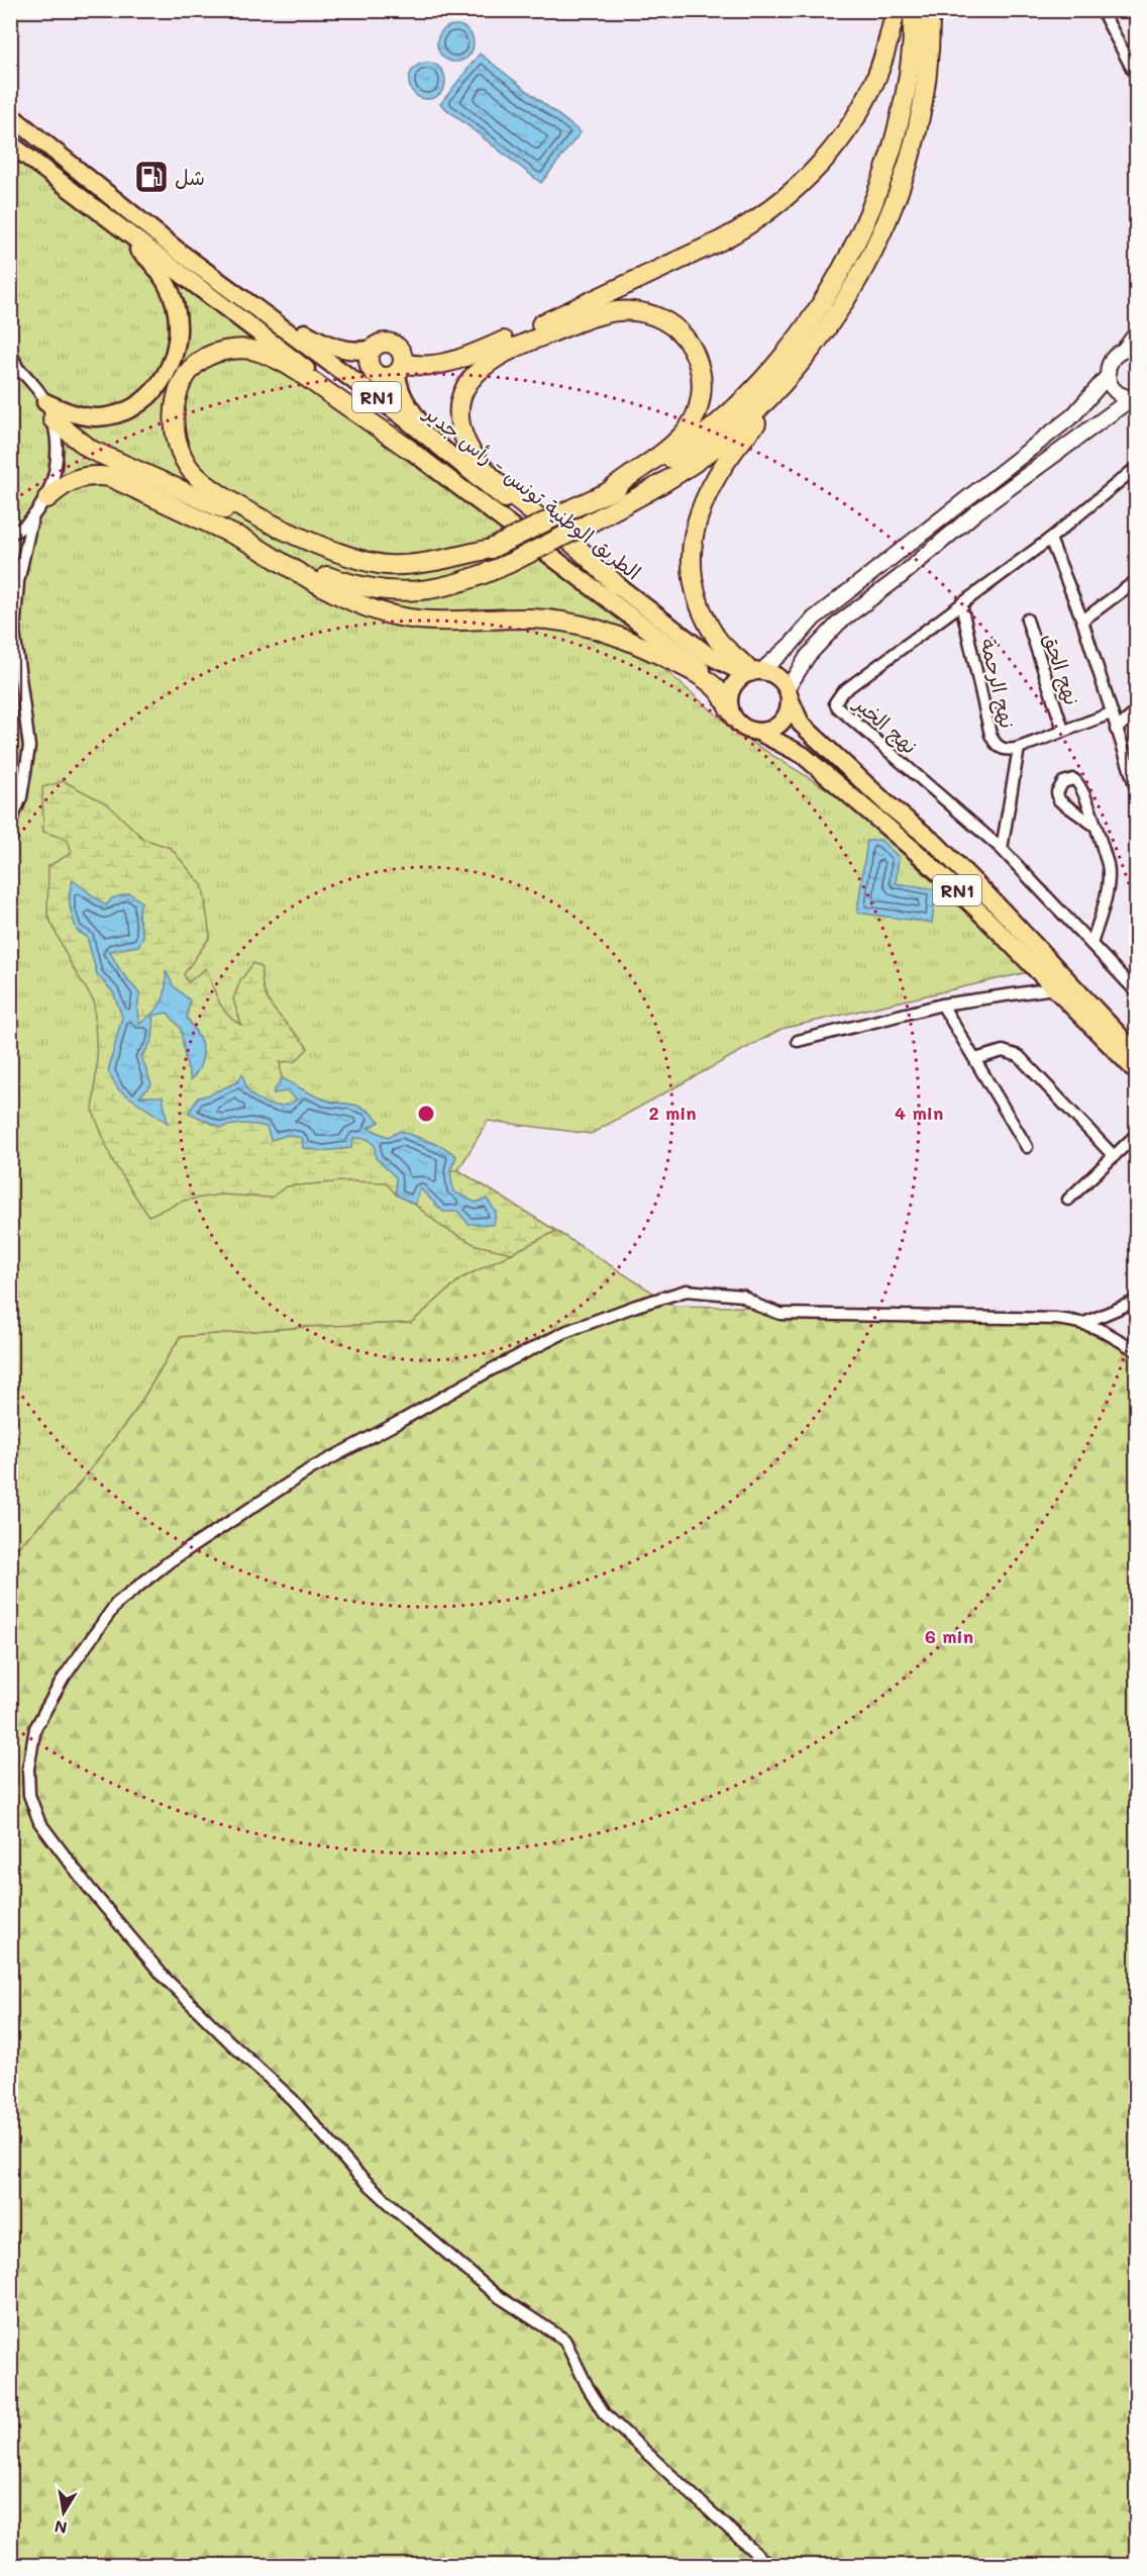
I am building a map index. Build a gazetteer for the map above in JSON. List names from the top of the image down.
{
  "streets": {
    "main road": ["RN1", "الطريق الوطنية تونس - رأس جدير"],
    "street": ["نهج الحق", "نهج الرحمة", "نهج الخير"]
  },
  "crossings": [
    ["RN1", "الطريق الوطنية تونس - رأس جدير"],
    ["نهج الرحمة", "نهج الخير"]
  ],
  "places": {
    "fuel station": ["شل"]
  },
  "north": "bottom",
  "rings": ["2 min", "4 min", "6 min"]
}
